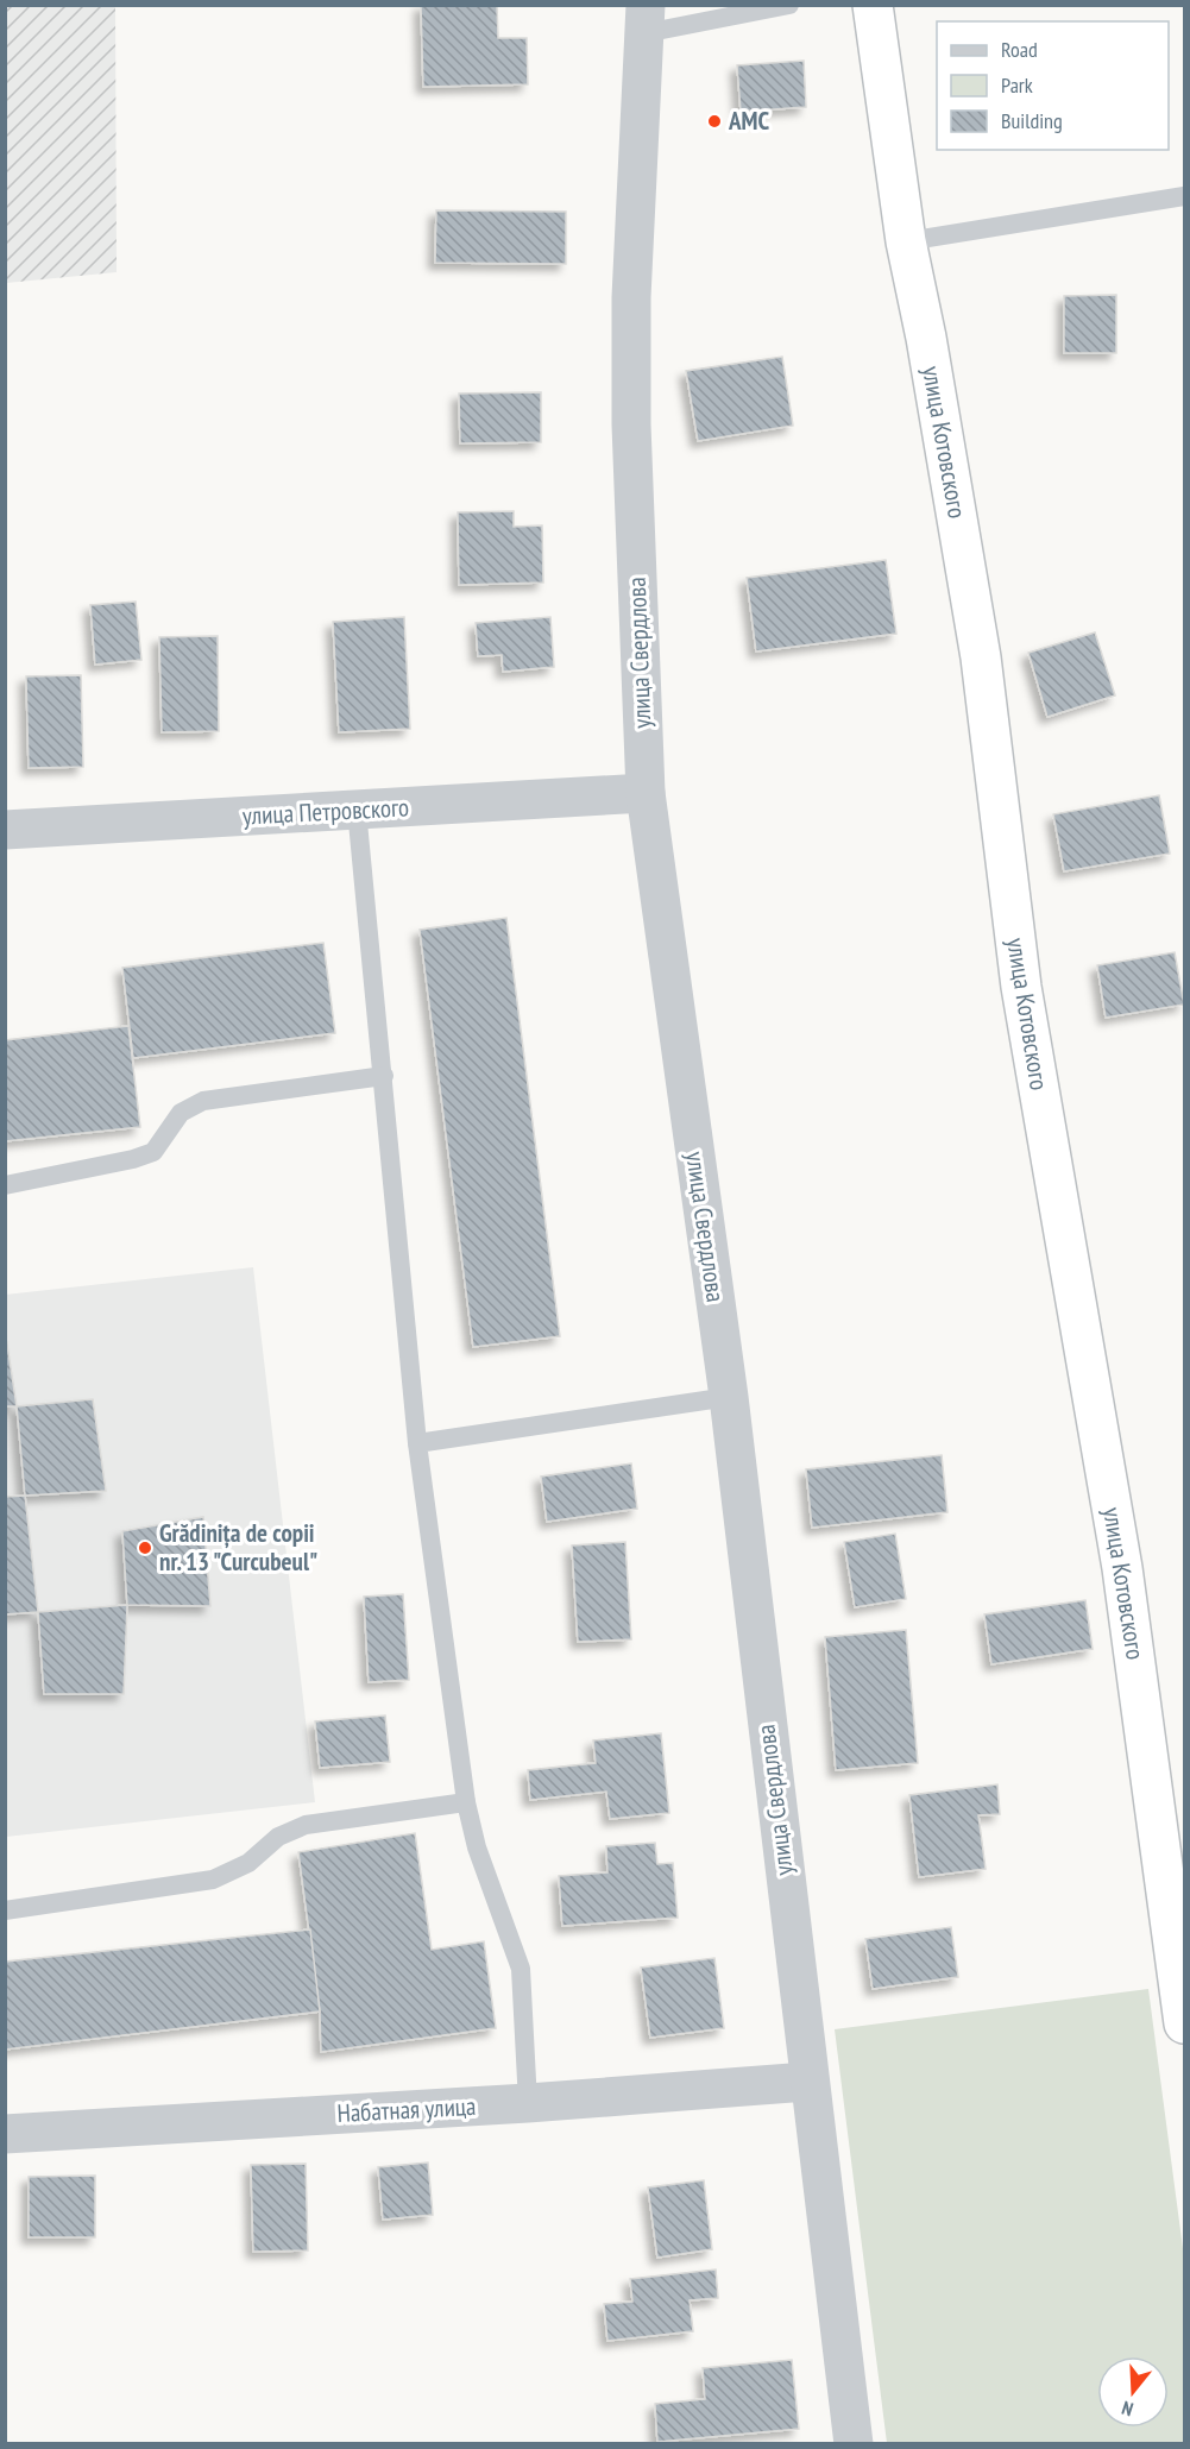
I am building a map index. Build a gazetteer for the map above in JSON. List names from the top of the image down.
{
  "streets": {
    "highway": ["улица Котовского"],
    "street": ["улица Свердлова", "улица Петровского", "Набатная улица"]
  },
  "crossings": [
    ["улица Свердлова", "улица Петровского"],
    ["улица Свердлова", "Набатная улица"]
  ],
  "places": ["AMC", "Grădinița de copii nr. 13 \"Curcubeul\""],
  "legend": ["Road", "Park", "Building"],
  "north": "bottom"
}
